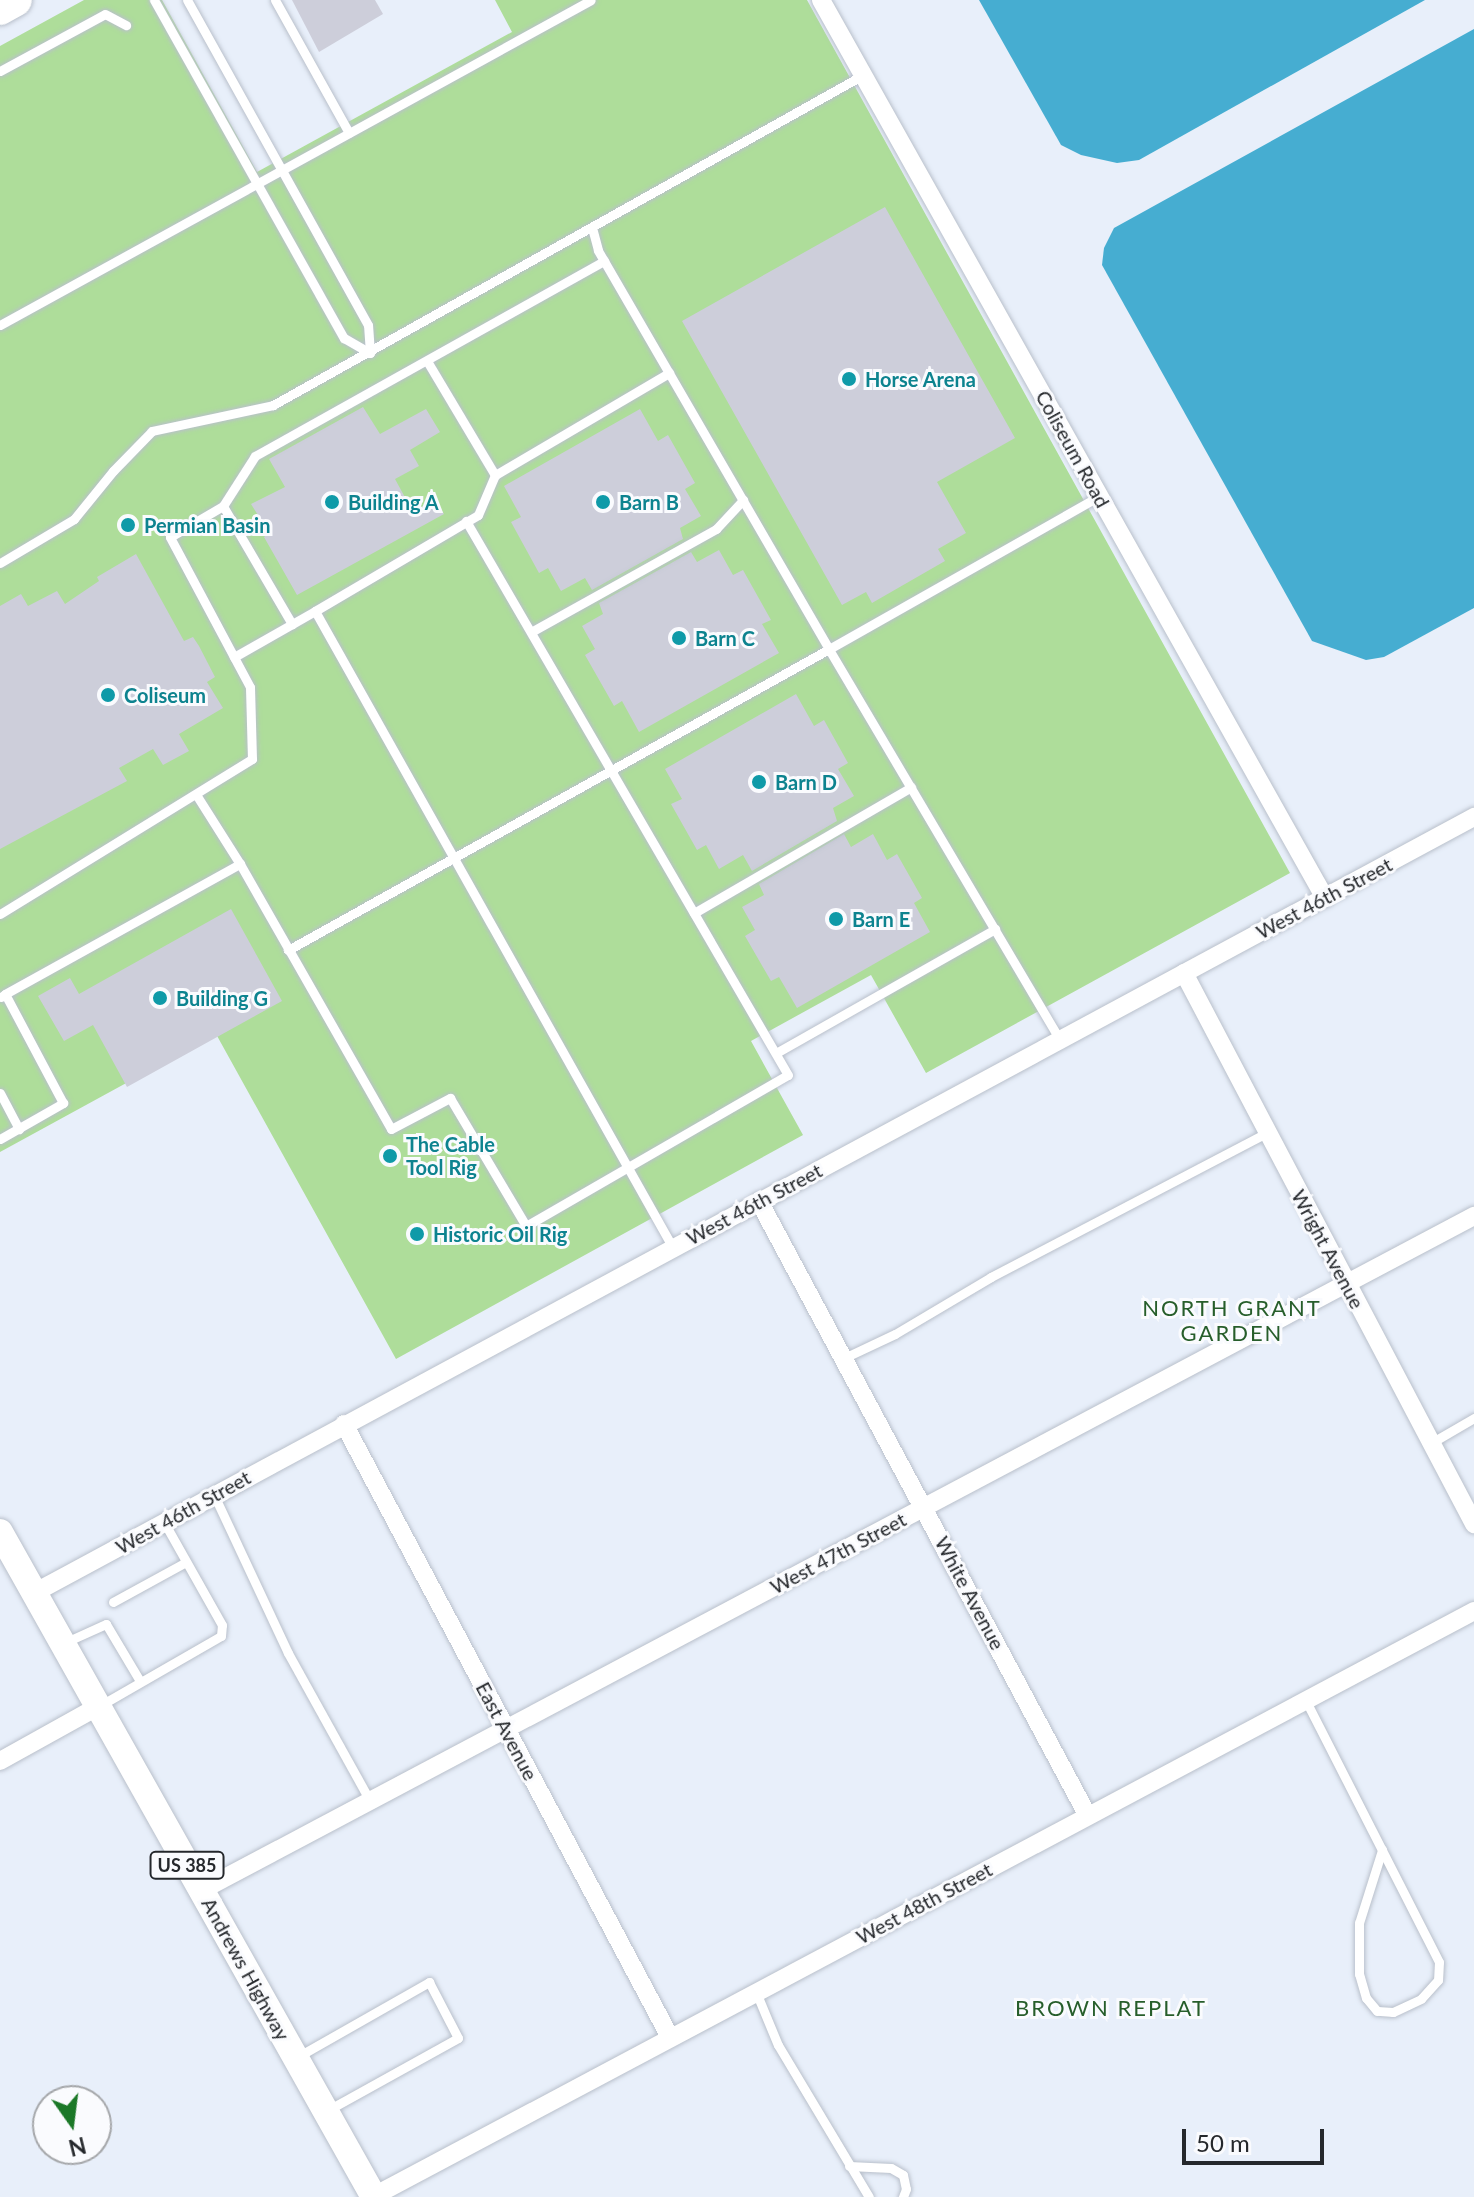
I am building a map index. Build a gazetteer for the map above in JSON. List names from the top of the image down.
{
  "streets": {
    "main road": ["US 385", "Andrews Highway"],
    "street": [
      "Coliseum Road",
      "West 46th Street",
      "Wright Avenue",
      "West 47th Street",
      "White Avenue",
      "East Avenue",
      "West 48th Street"
    ]
  },
  "crossings": [
    ["Coliseum Road", "West 46th Street"],
    ["West 46th Street", "Wright Avenue"],
    ["West 46th Street", "White Avenue"],
    ["West 46th Street", "East Avenue"],
    ["West 46th Street", "Andrews Highway"],
    ["Wright Avenue", "West 47th Street"],
    ["West 47th Street", "White Avenue"],
    ["West 47th Street", "East Avenue"],
    ["West 47th Street", "Andrews Highway"],
    ["White Avenue", "West 48th Street"],
    ["East Avenue", "West 48th Street"],
    ["West 48th Street", "Andrews Highway"]
  ],
  "districts": ["NORTH GRANT GARDEN", "BROWN REPLAT"],
  "places": [
    "Horse Arena",
    "Building A",
    "Barn B",
    "Permian Basin",
    "Barn C",
    "Coliseum",
    "Barn D",
    "Barn E",
    "Building G",
    "The Cable Tool Rig",
    "Historic Oil Rig"
  ],
  "scale_bar": "50 m",
  "north": "bottom"
}
